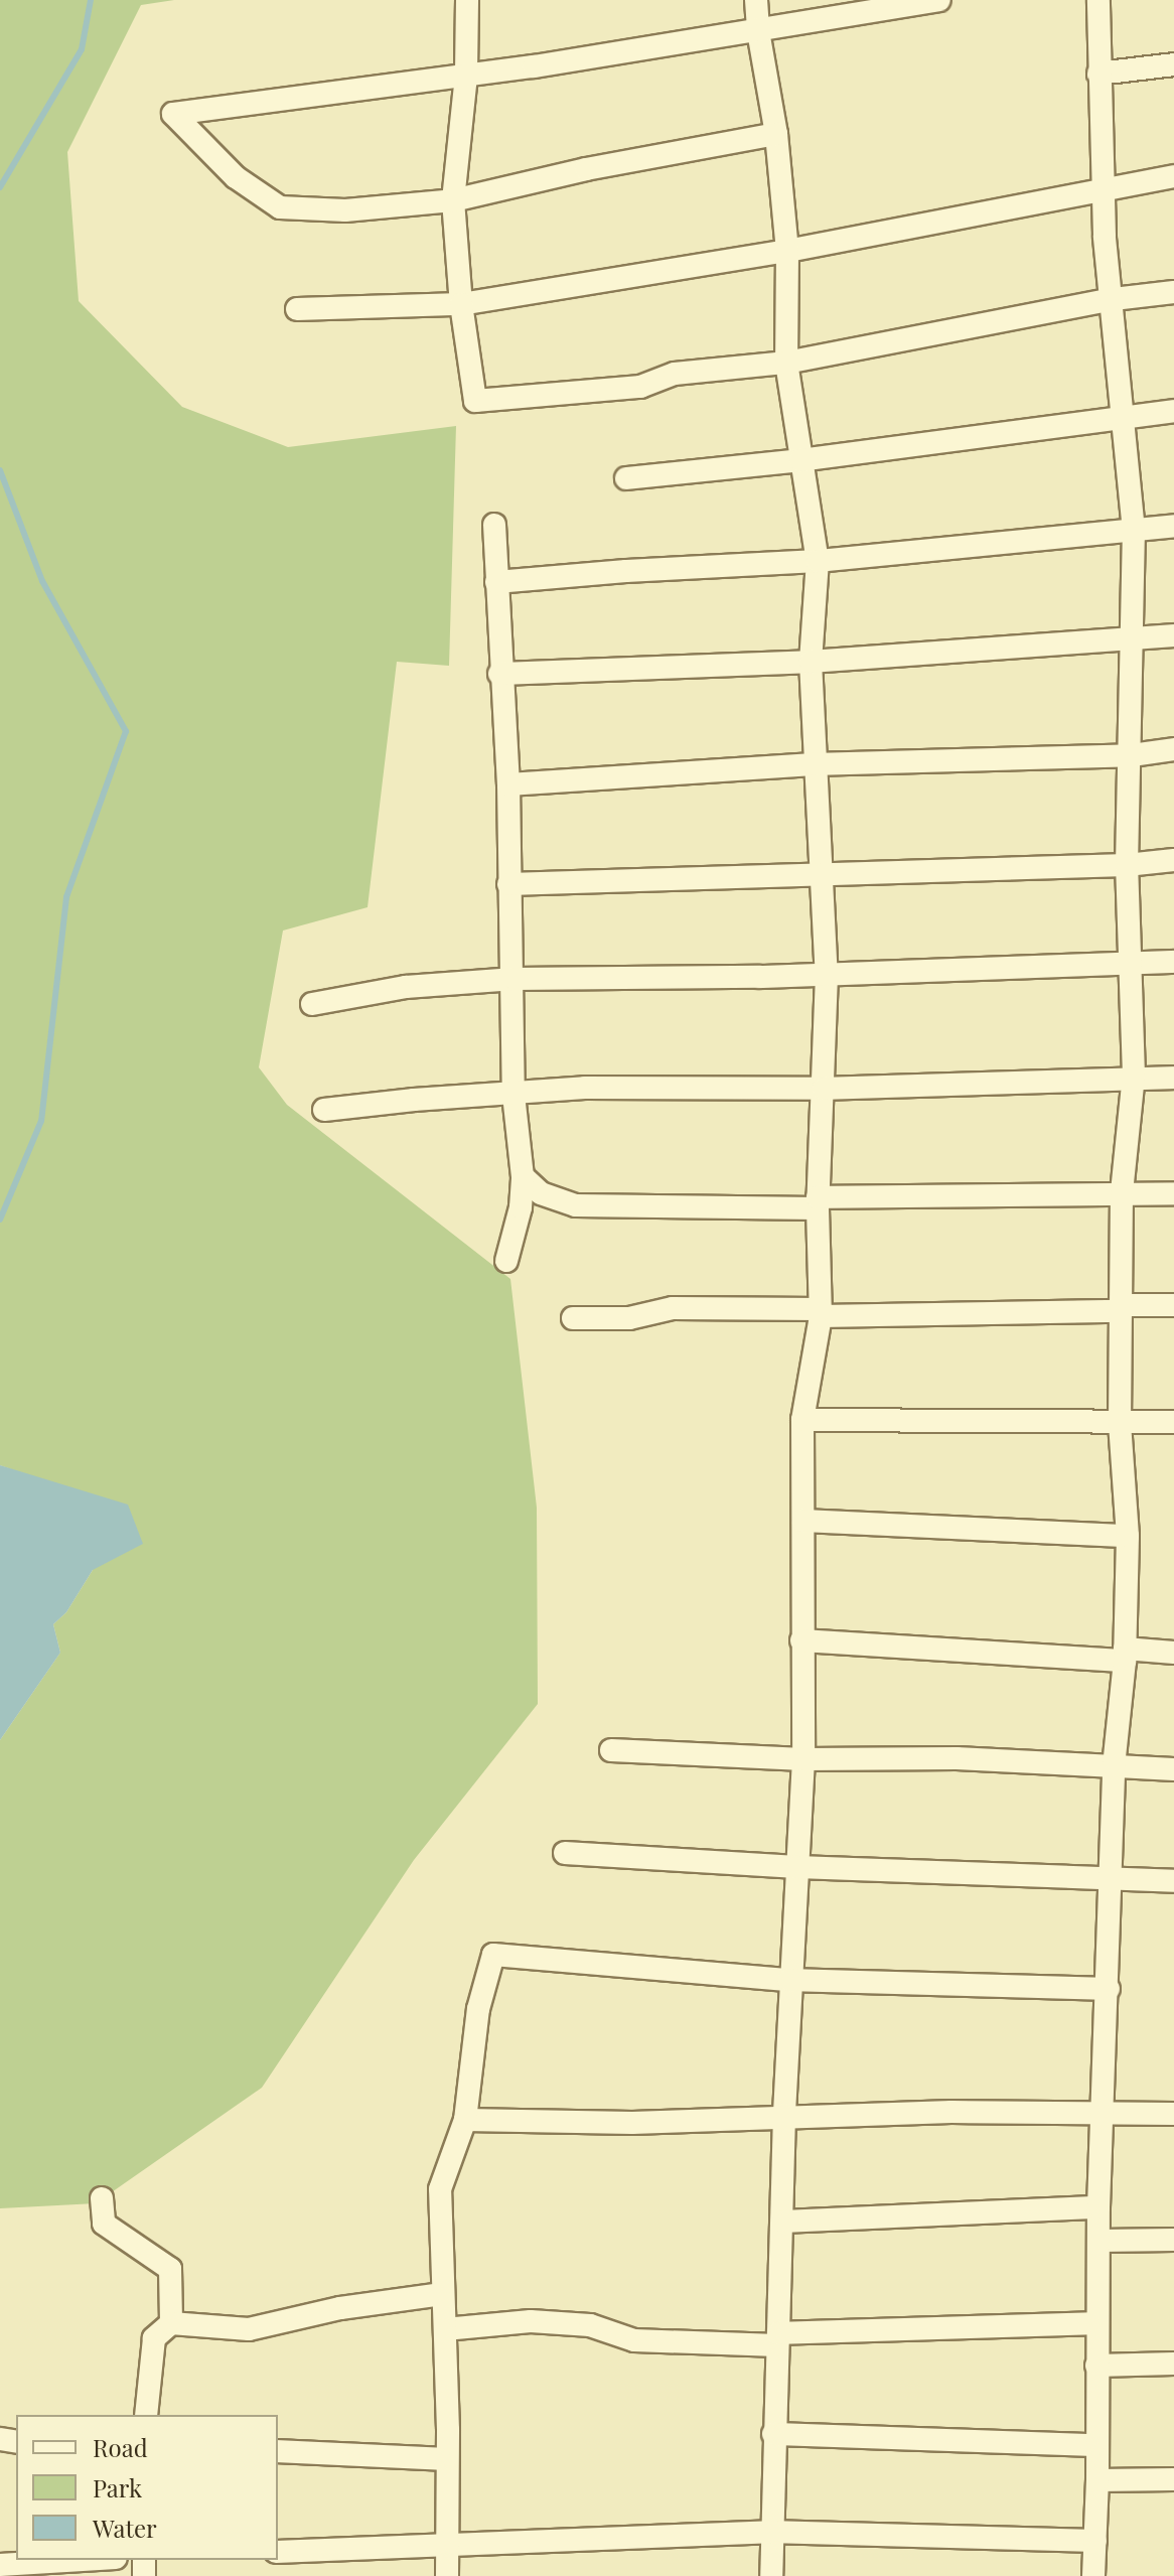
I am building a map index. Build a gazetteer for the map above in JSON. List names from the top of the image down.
{
  "legend": ["Road", "Park", "Water"]
}
